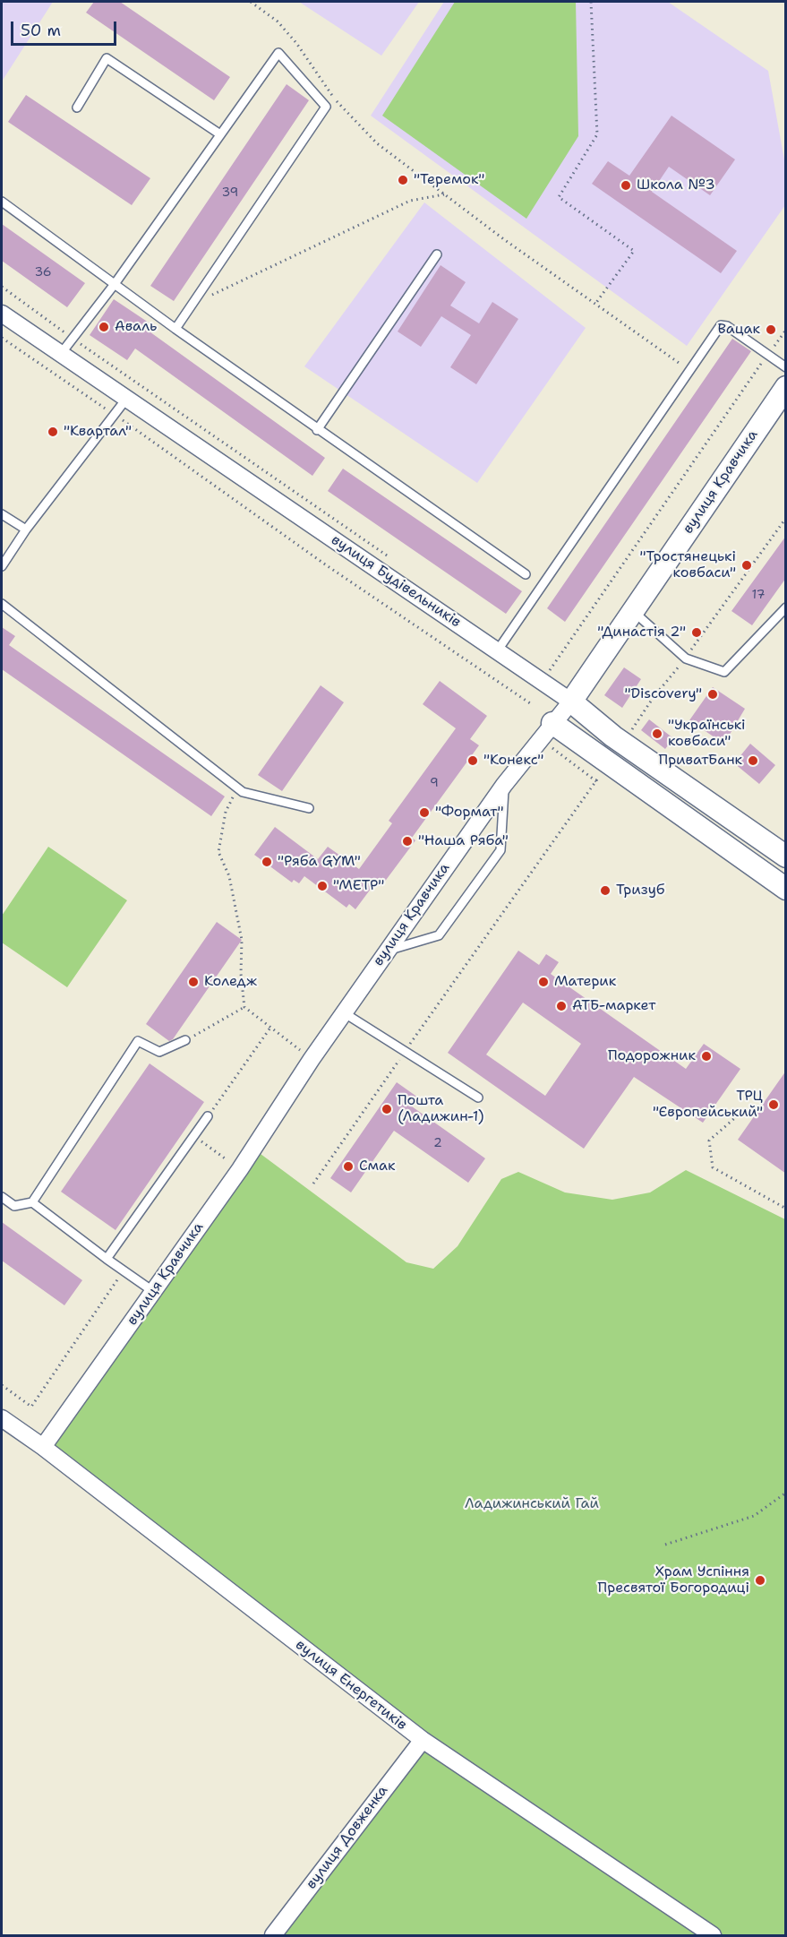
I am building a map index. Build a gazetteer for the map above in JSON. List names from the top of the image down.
{
  "streets": {
    "street": [
      "вулиця Кравчика",
      "вулиця Будівельників",
      "вулиця Енергетиків",
      "вулиця Довженка"
    ]
  },
  "crossings": [
    ["вулиця Кравчика", "вулиця Будівельників"],
    ["вулиця Кравчика", "вулиця Енергетиків"],
    ["вулиця Енергетиків", "вулиця Довженка"]
  ],
  "parks": ["Ладижинський Гай"],
  "places": [
    "\"Теремок\"",
    "Школа №3",
    "Аваль",
    "Вацак",
    "\"Квартал\"",
    "\"Тростянецькі ковбаси\"",
    "\"Династія 2\"",
    "\"Discovery\"",
    "\"Українські ковбаси\"",
    "\"Конекс\"",
    "ПриватБанк",
    "\"Формат\"",
    "\"Наша Ряба\"",
    "\"Ряба GYM\"",
    "\"МЕТР\"",
    "Тризуб",
    "Коледж",
    "Материк",
    "АТБ-маркет",
    "Подорожник",
    "ТРЦ \"Європейський\"",
    "Пошта (Ладижин-1)",
    "Смак",
    "Храм Успіння Пресвятої Богородиці"
  ],
  "house_numbers": [
    "39",
    "36",
    "17",
    "9",
    "2"
  ],
  "scale_bar": "50 m"
}
